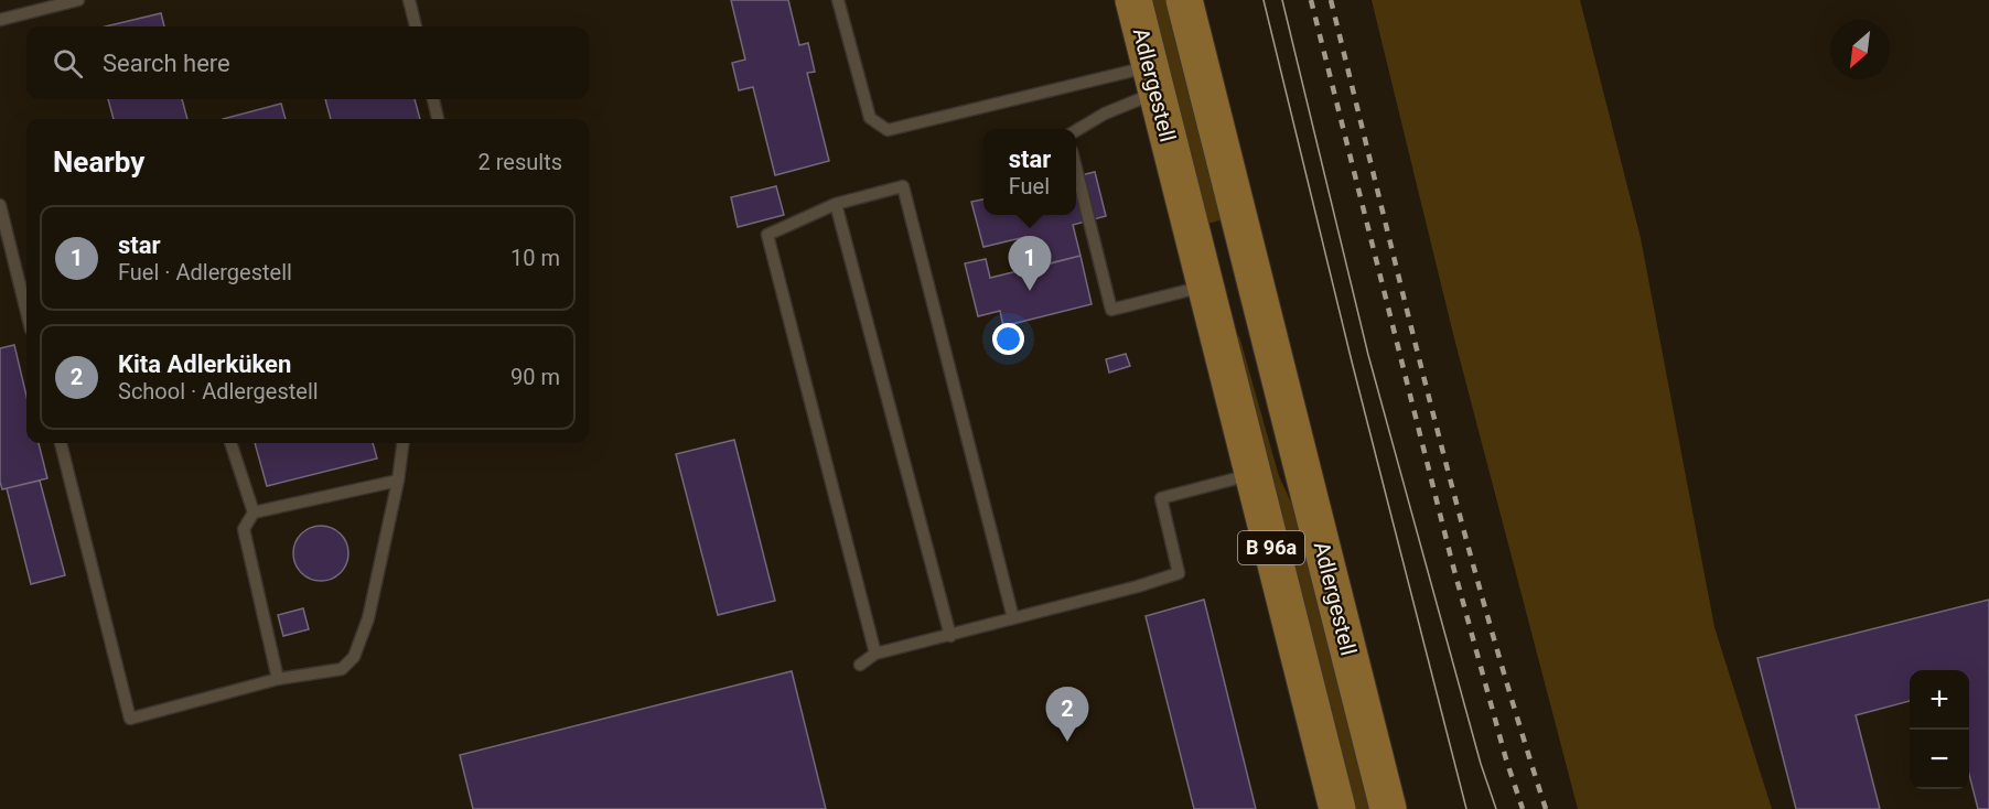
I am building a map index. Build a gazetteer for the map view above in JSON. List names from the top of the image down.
{
  "streets": {
    "main road": ["Adlergestell", "B 96a"]
  },
  "north": "bottom left",
  "page": {
    "search": "Search here",
    "heading": ["Nearby", "2 results"],
    "popup": ["star", "Fuel"],
    "list": [
      {
        "mark": "1",
        "name": "star",
        "note": "Fuel · Adlergestell",
        "value": "10 m"
      },
      {
        "mark": "2",
        "name": "Kita Adlerküken",
        "note": "School · Adlergestell",
        "value": "90 m"
      }
    ],
    "pins": ["1", "2"],
    "map_buttons": ["+", "−"]
  }
}
